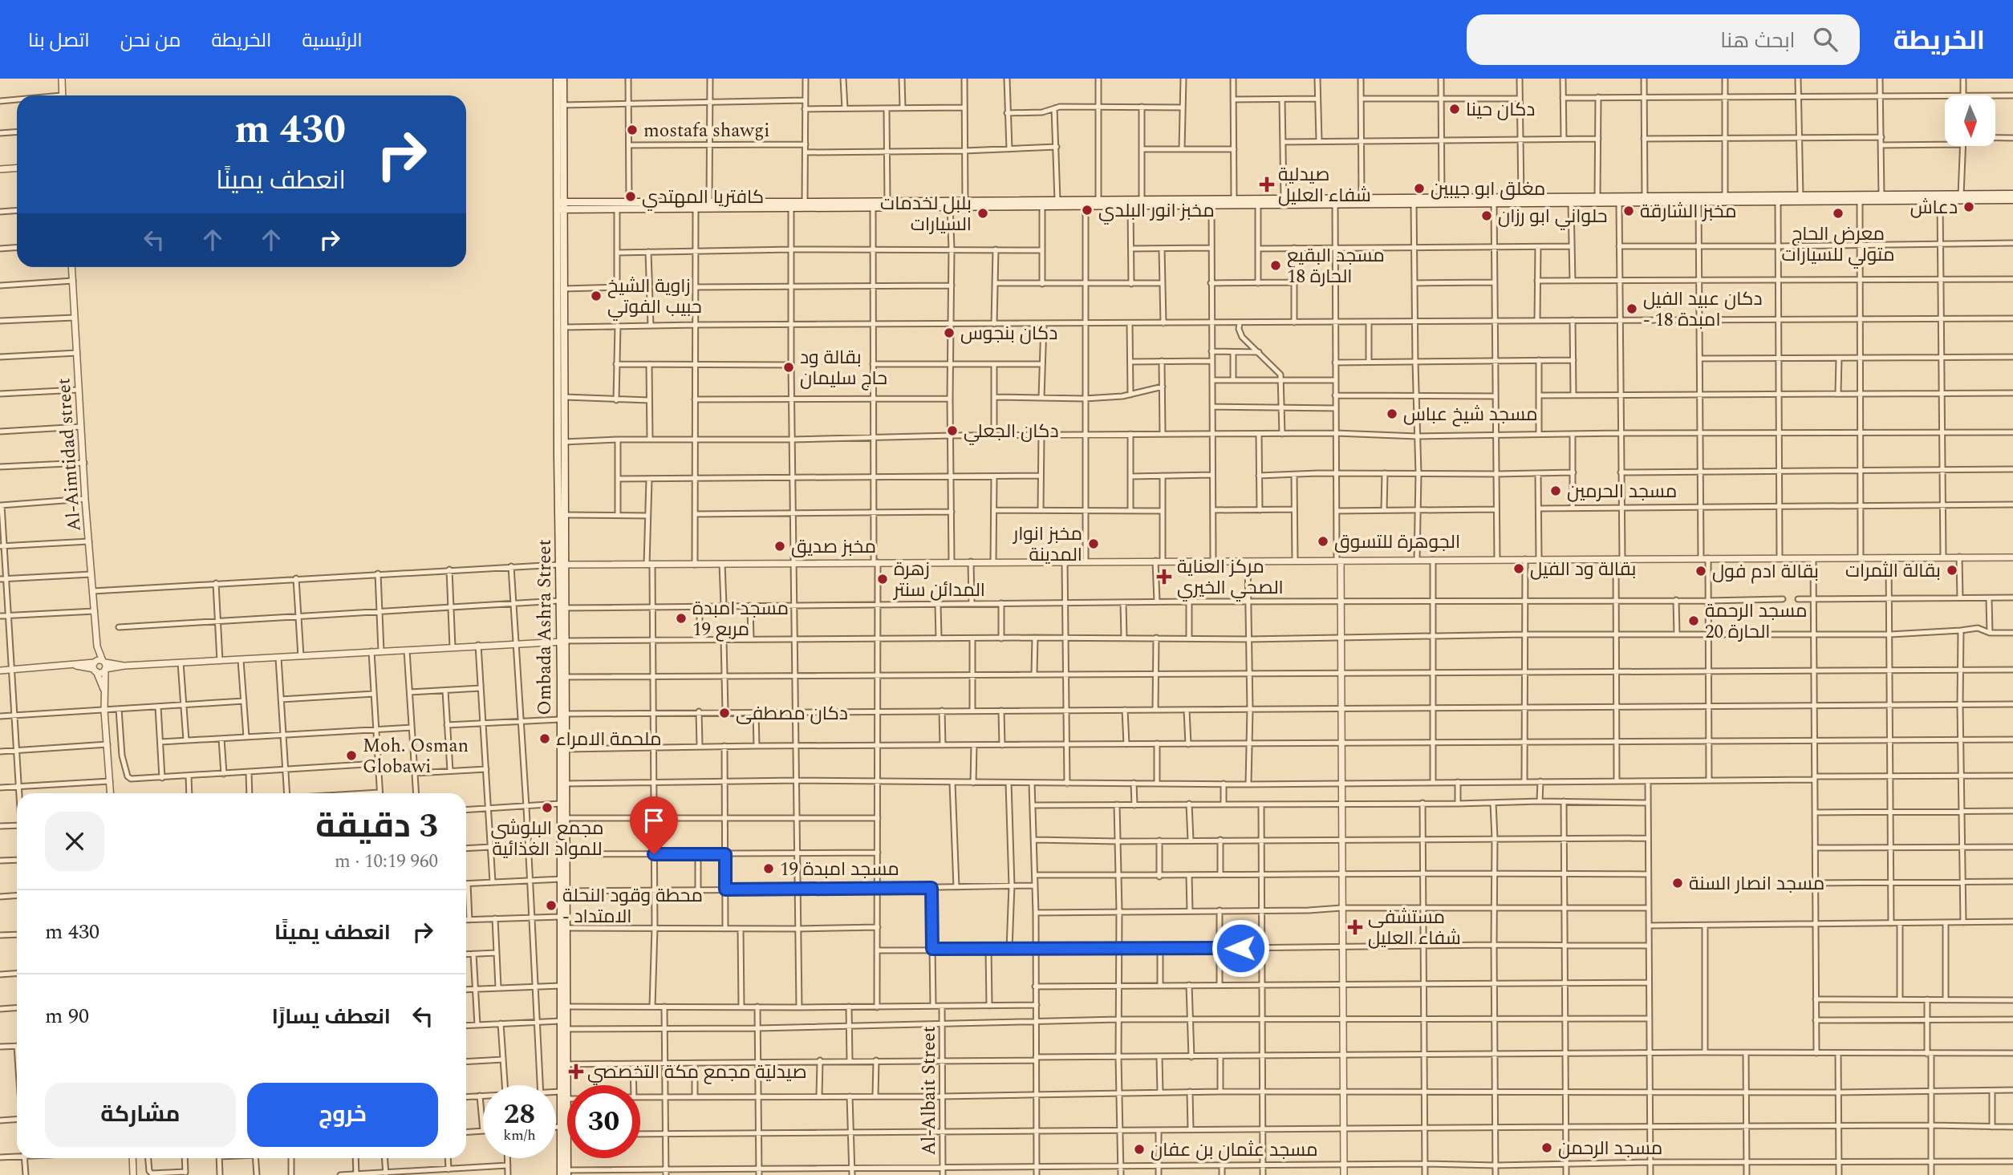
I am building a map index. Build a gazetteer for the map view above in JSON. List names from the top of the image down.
{
  "streets": {
    "main road": ["Ombada Ashra Street"],
    "street": ["Al-Aimtidad street", "Al-Albait Street"]
  },
  "places": {
    "other": [
      "دكان حينا",
      "mostafa shawgi",
      "مغلق ابو جيبين",
      "كافتريا المهتدي",
      "دعاش",
      "مخبز انور البلدي",
      "مخبز الشارقة",
      "بلبل لخدمات السيارات",
      "معرض الحاج متولي للسيارات",
      "حلواني ابو رزان",
      "مسجد البقيع الحارة 18",
      "زاوية الشيخ حبيب الفوتي",
      "دكان عبيد الفيل - امبدة 18",
      "دكان بنجوس",
      "بقالة ود حاج سليمان",
      "مسجد شيخ عباس",
      "دكان الجعلي",
      "مسجد الحرمين",
      "الجوهرة للتسوق",
      "مخبز انوار المدينة",
      "مخبز صديق",
      "بقالة ود الفيل",
      "بقالة الثمرات",
      "بقالة ادم فول",
      "زهرة المدائن سنتر",
      "مسجد امبدة مربع 19",
      "مسجد الرحمة الحارة 20",
      "دكان مصطفى",
      "ملحمة الامراء",
      "Moh. Osman Globawi",
      "مجمع البلوشي للمواد الغذائية",
      "مسجد امبدة 19",
      "مسجد انصار السنة",
      "محطة وقود النحلة - الامتداد",
      "مسجد الرحمن",
      "مسجد عثمان بن عفان"
    ],
    "health": [
      "صيدلية شفاء العليل",
      "مركز العناية الصحي الخيري",
      "مستشفى شفاء العليل",
      "صيدلية مجمع مكة التخصصي"
    ]
  },
  "north": "bottom",
  "page": {
    "header": "الخريطة",
    "search": "ابحث هنا",
    "nav": [
      "الرئيسية",
      "الخريطة",
      "من نحن",
      "اتصل بنا"
    ],
    "turn": ["430 m", "انعطف يمينًا"],
    "heading": ["3 دقيقة", "960 m · 10:19"],
    "list": [
      {
        "name": "انعطف يمينًا",
        "value": "430 m"
      },
      {
        "name": "انعطف يسارًا",
        "value": "90 m"
      }
    ],
    "buttons": ["خروج", "مشاركة"],
    "speed": "28 km/h",
    "limit": "30"
  }
}
